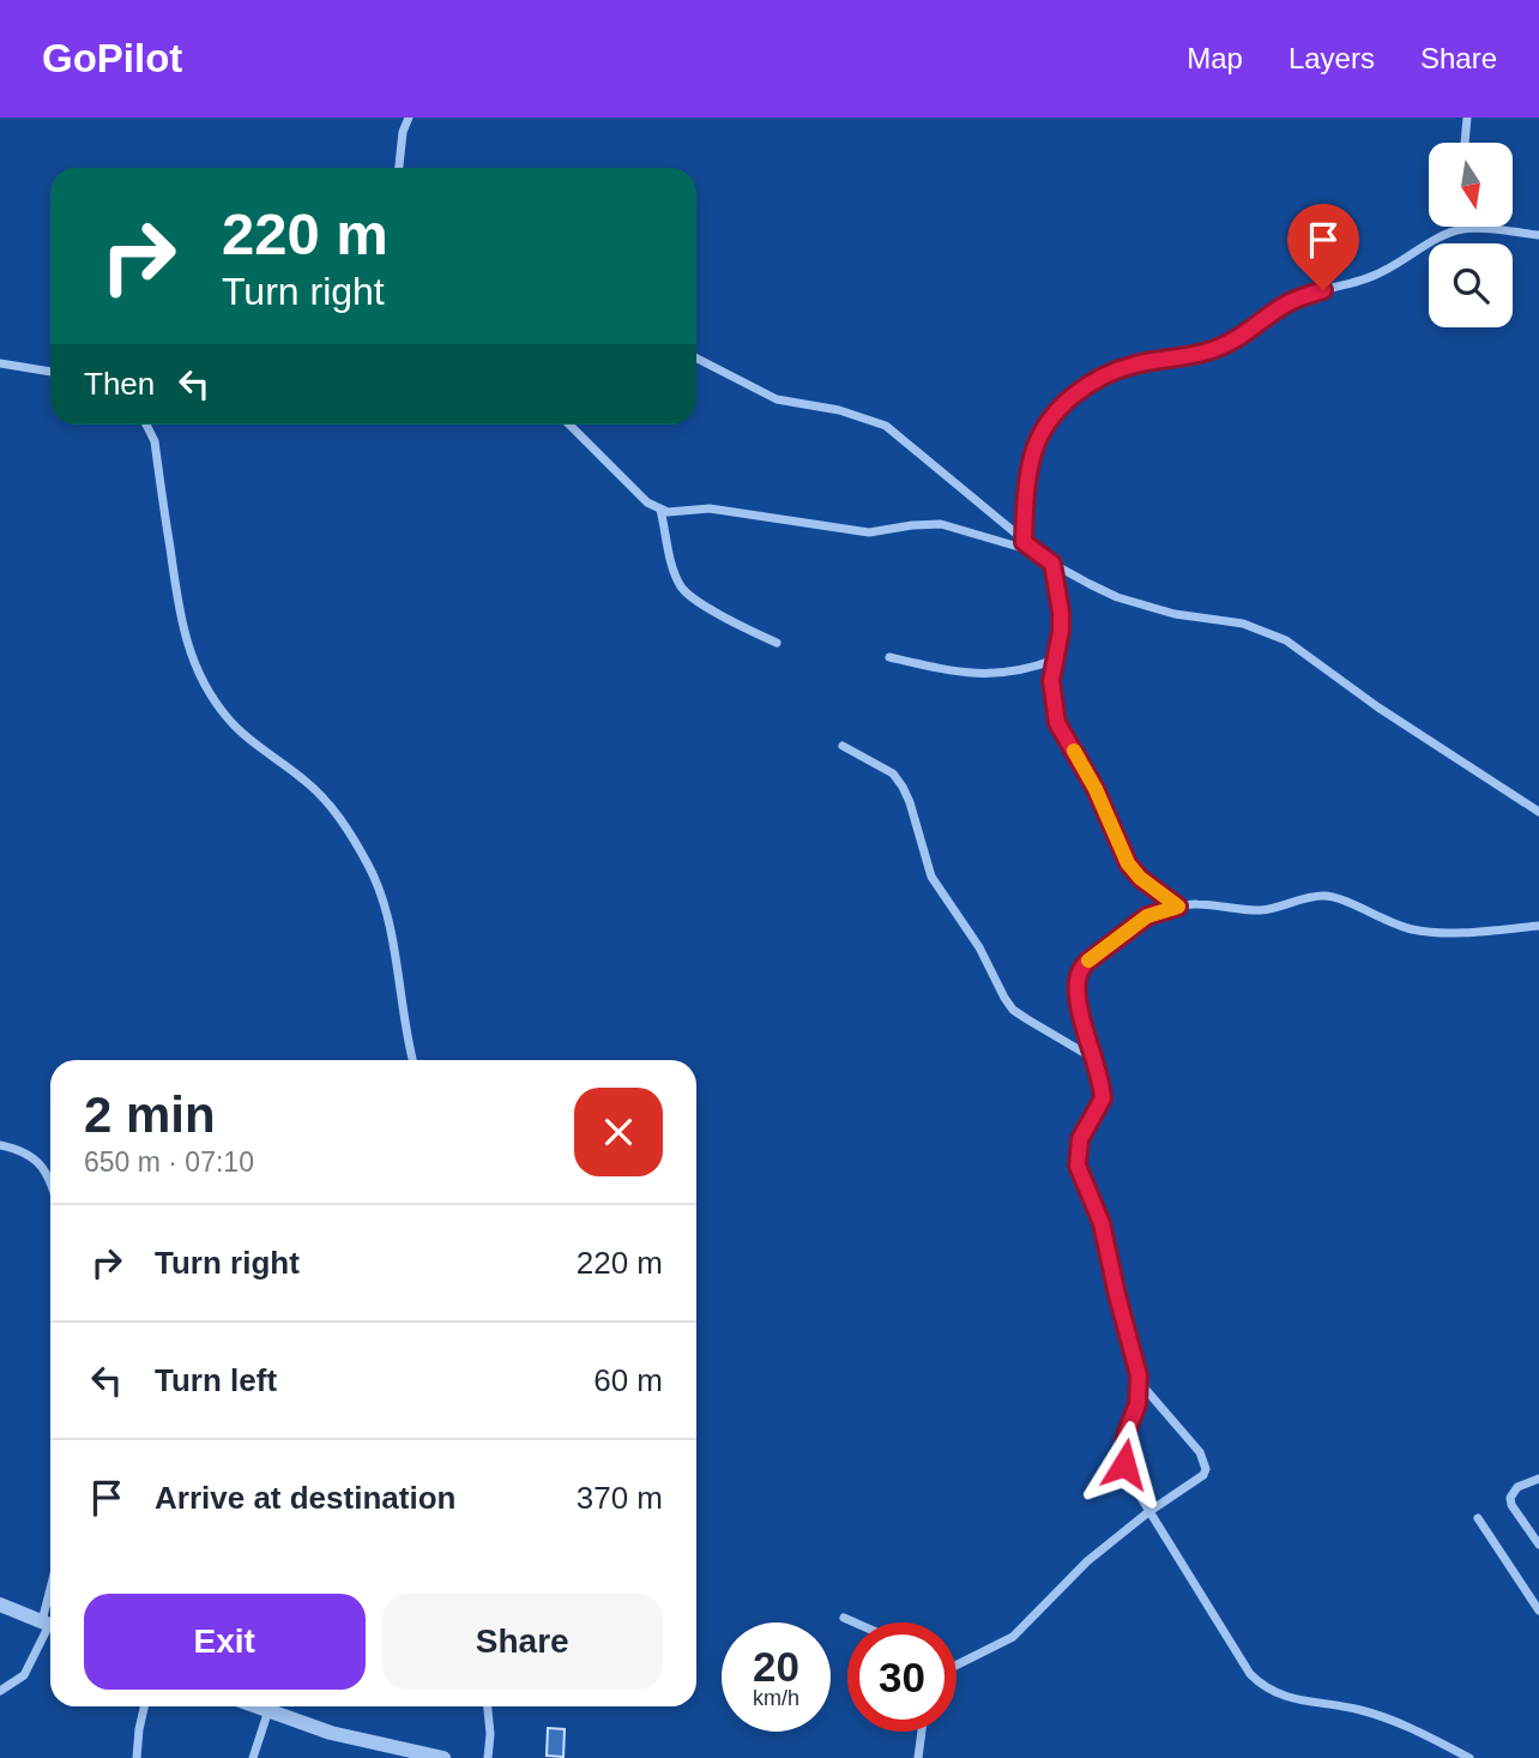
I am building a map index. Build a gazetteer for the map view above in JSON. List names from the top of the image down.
{
  "north": "bottom",
  "page": {
    "header": "GoPilot",
    "nav": ["Map", "Layers", "Share"],
    "turn": ["220 m", "Turn right"],
    "then": "Then",
    "heading": ["2 min", "650 m · 07:10"],
    "list": [
      {
        "name": "Turn right",
        "value": "220 m"
      },
      {
        "name": "Turn left",
        "value": "60 m"
      },
      {
        "name": "Arrive at destination",
        "value": "370 m"
      }
    ],
    "buttons": ["Exit", "Share"],
    "speed": "20 km/h",
    "limit": "30"
  }
}
